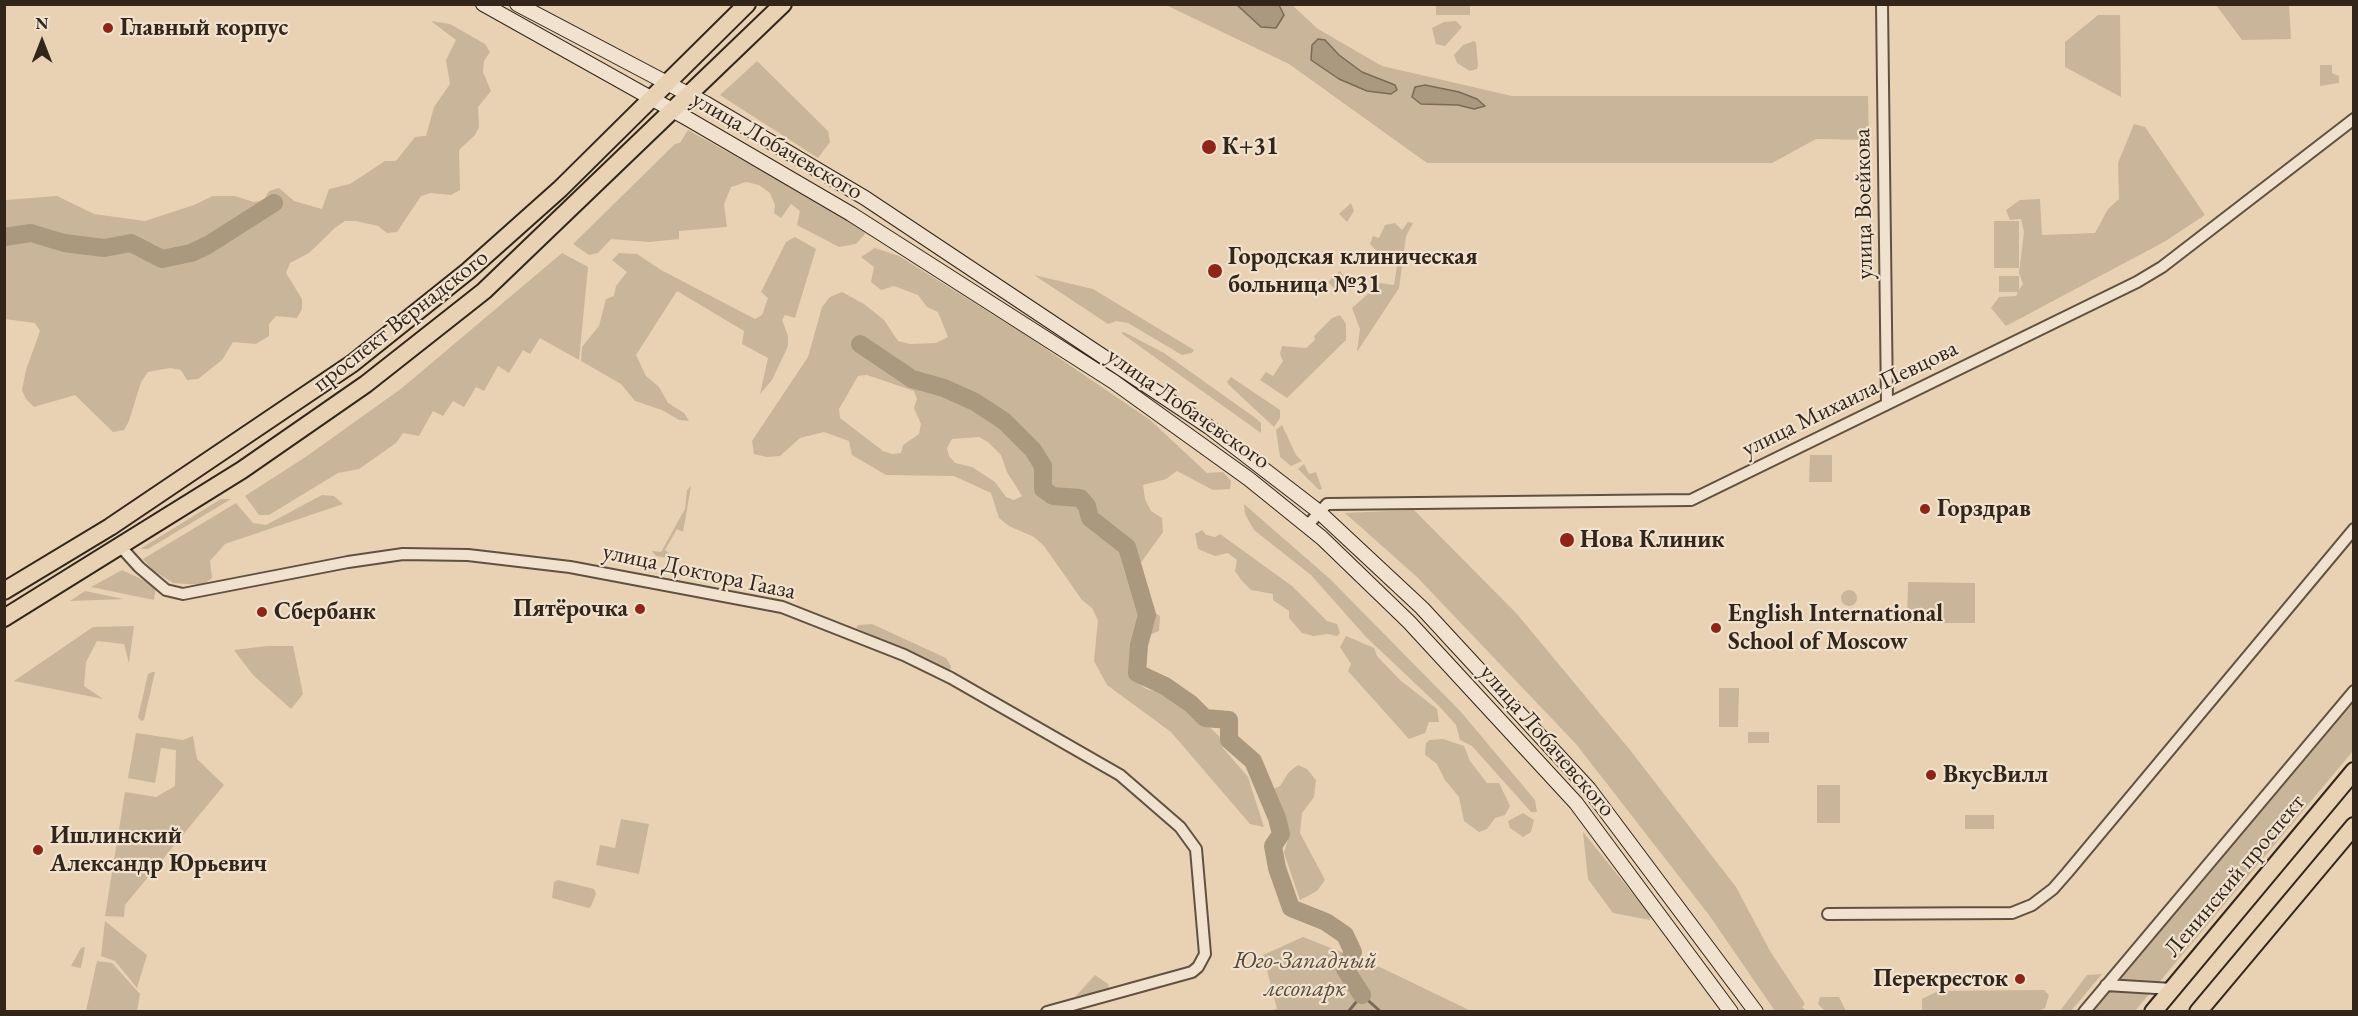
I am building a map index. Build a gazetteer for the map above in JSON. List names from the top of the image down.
{
  "streets": {
    "main road": ["улица Лобачевского", "проспект Вернадского", "Ленинский проспект"],
    "street": ["улица Воейкова", "улица Михаила Певцова", "улица Доктора Гааза"]
  },
  "crossings": [
    ["улица Лобачевского", "проспект Вернадского"],
    ["улица Лобачевского", "улица Михаила Певцова"],
    ["улица Воейкова", "улица Михаила Певцова"],
    ["проспект Вернадского", "улица Доктора Гааза"]
  ],
  "parks": ["Юго-Западный лесопарк"],
  "places": [
    "Главный корпус",
    "К+31",
    "Городская клиническая больница №31",
    "Горздрав",
    "Нова Клиник",
    "Пятёрочка",
    "Сбербанк",
    "English International School of Moscow",
    "ВкусВилл",
    "Ишлинский Александр Юрьевич",
    "Перекресток"
  ],
  "north": "top"
}
